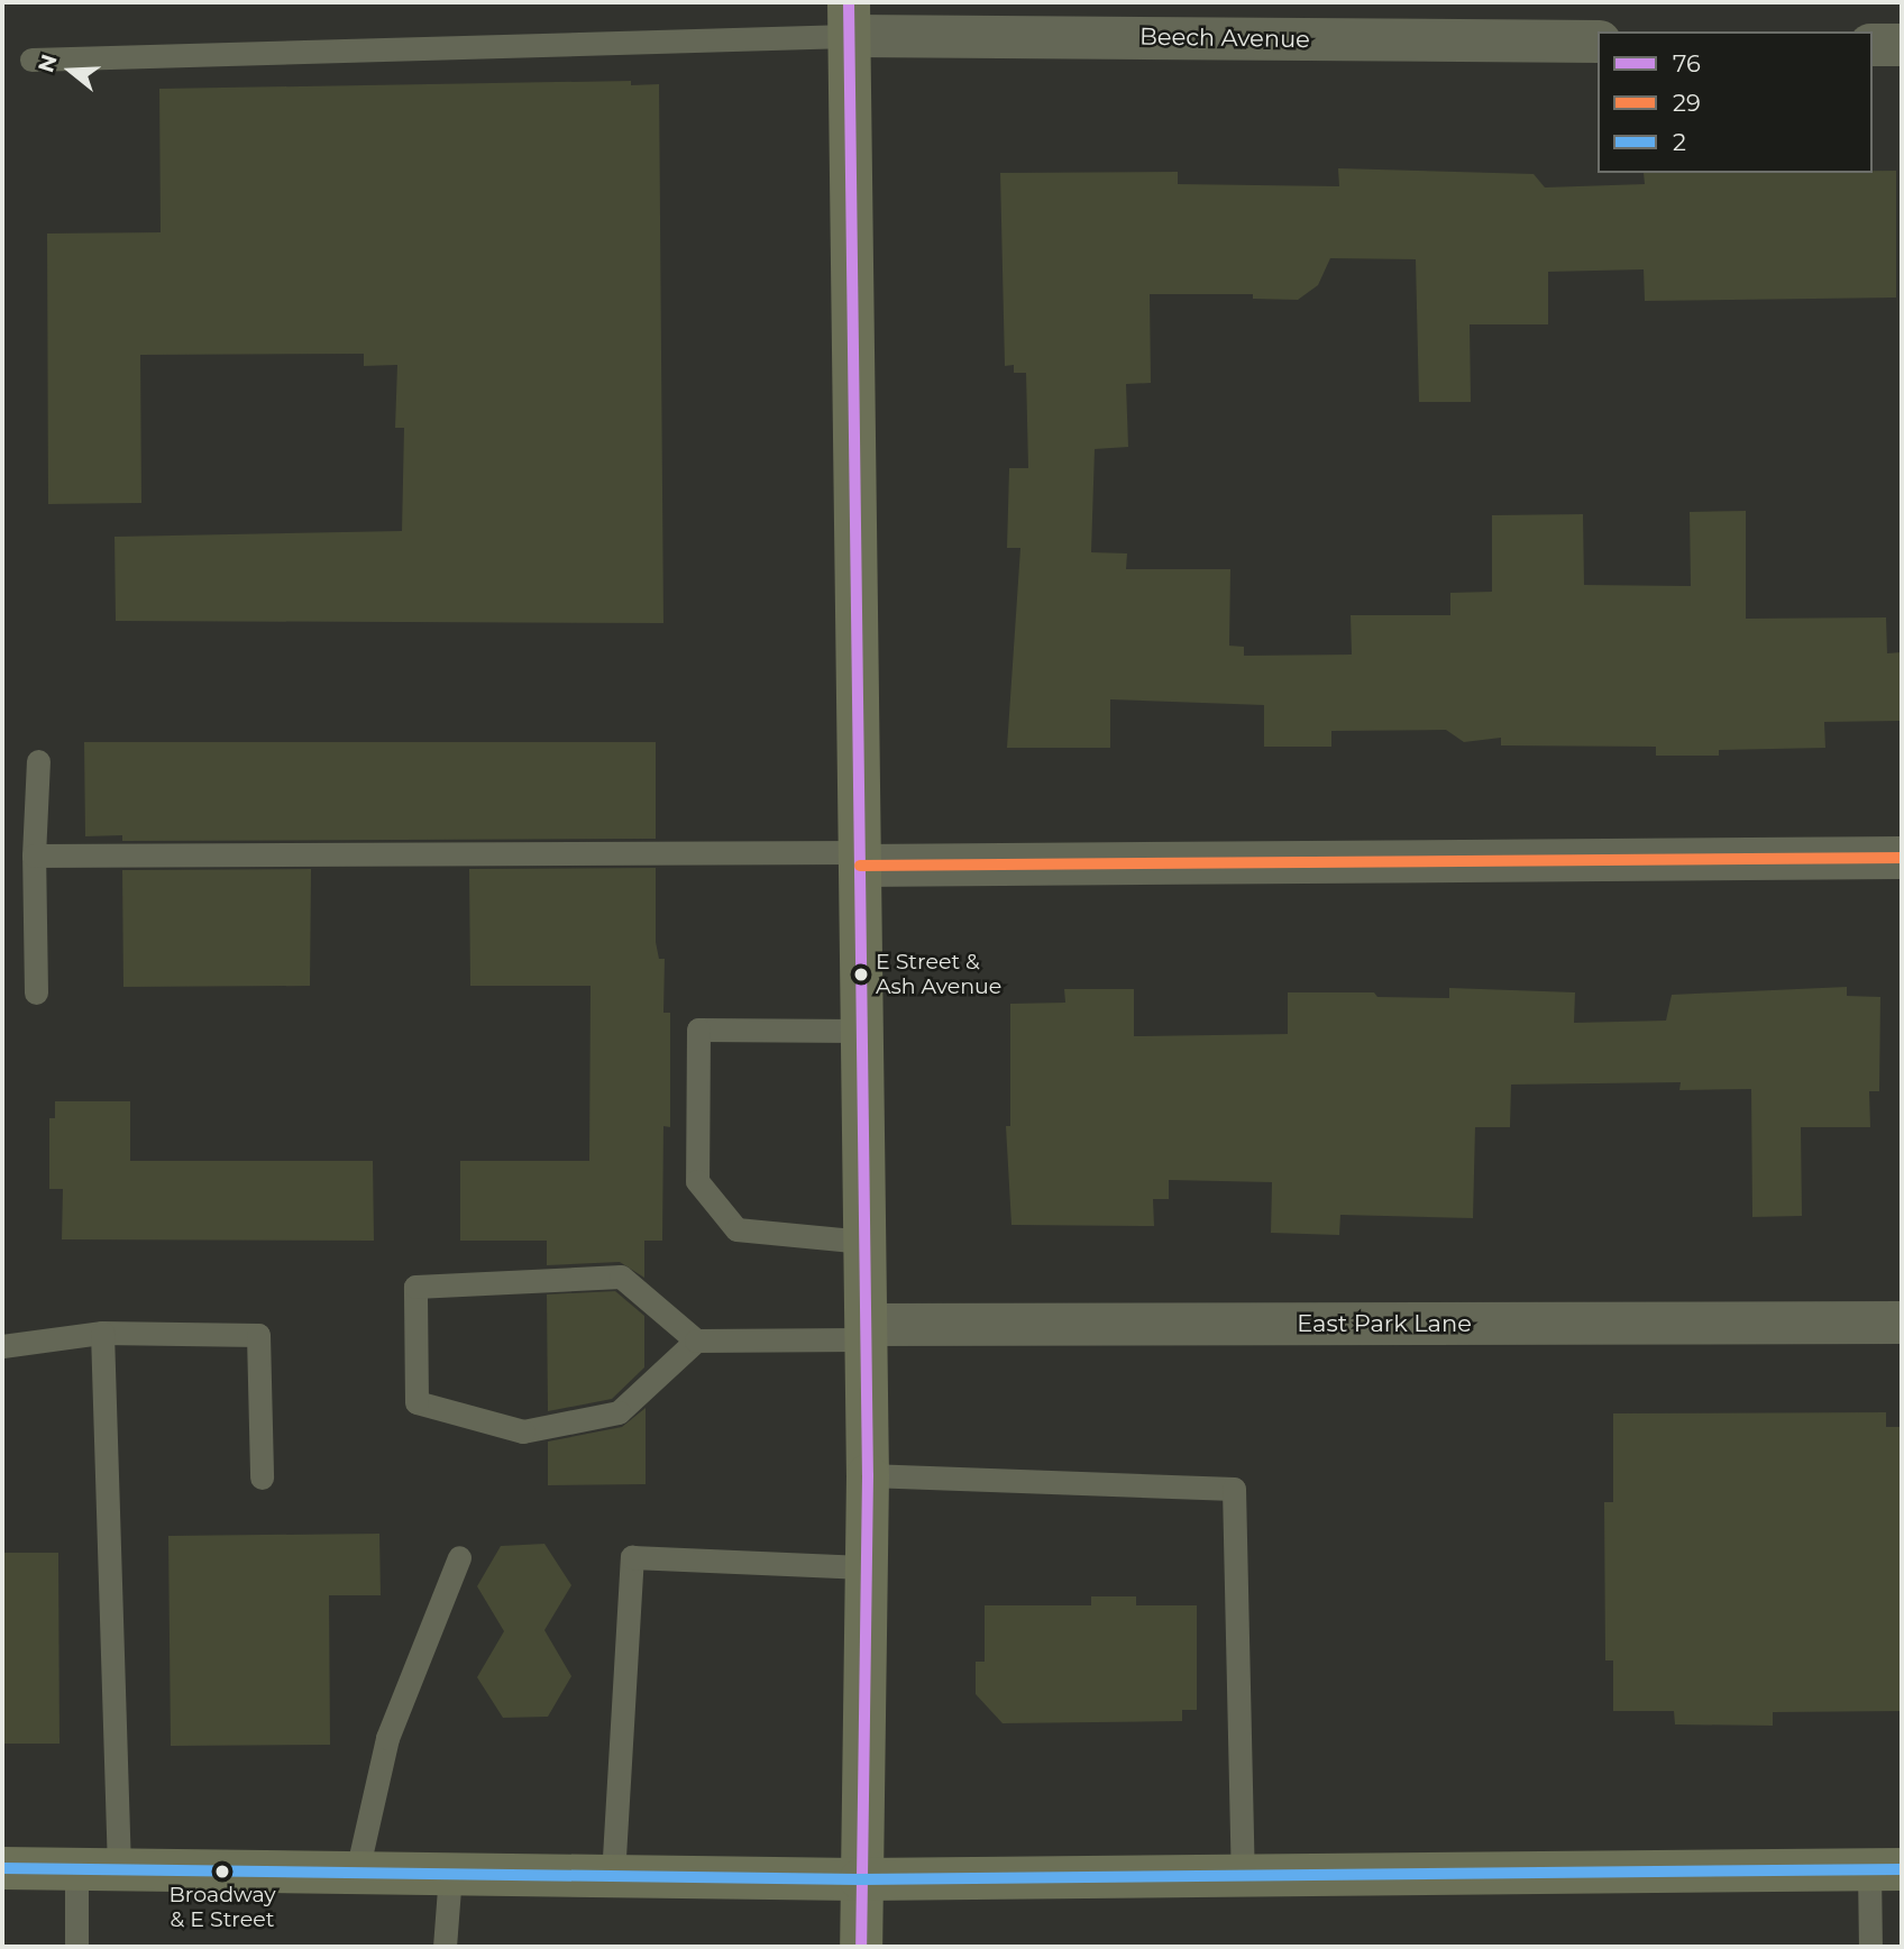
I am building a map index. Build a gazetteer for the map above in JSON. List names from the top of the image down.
{
  "streets": {
    "street": ["Beech Avenue", "East Park Lane"]
  },
  "places": ["E Street & Ash Avenue", "Broadway & E Street"],
  "lines": ["transit line 76", "transit line 29", "transit line 2"],
  "legend": ["76", "29", "2"],
  "north": "left"
}
